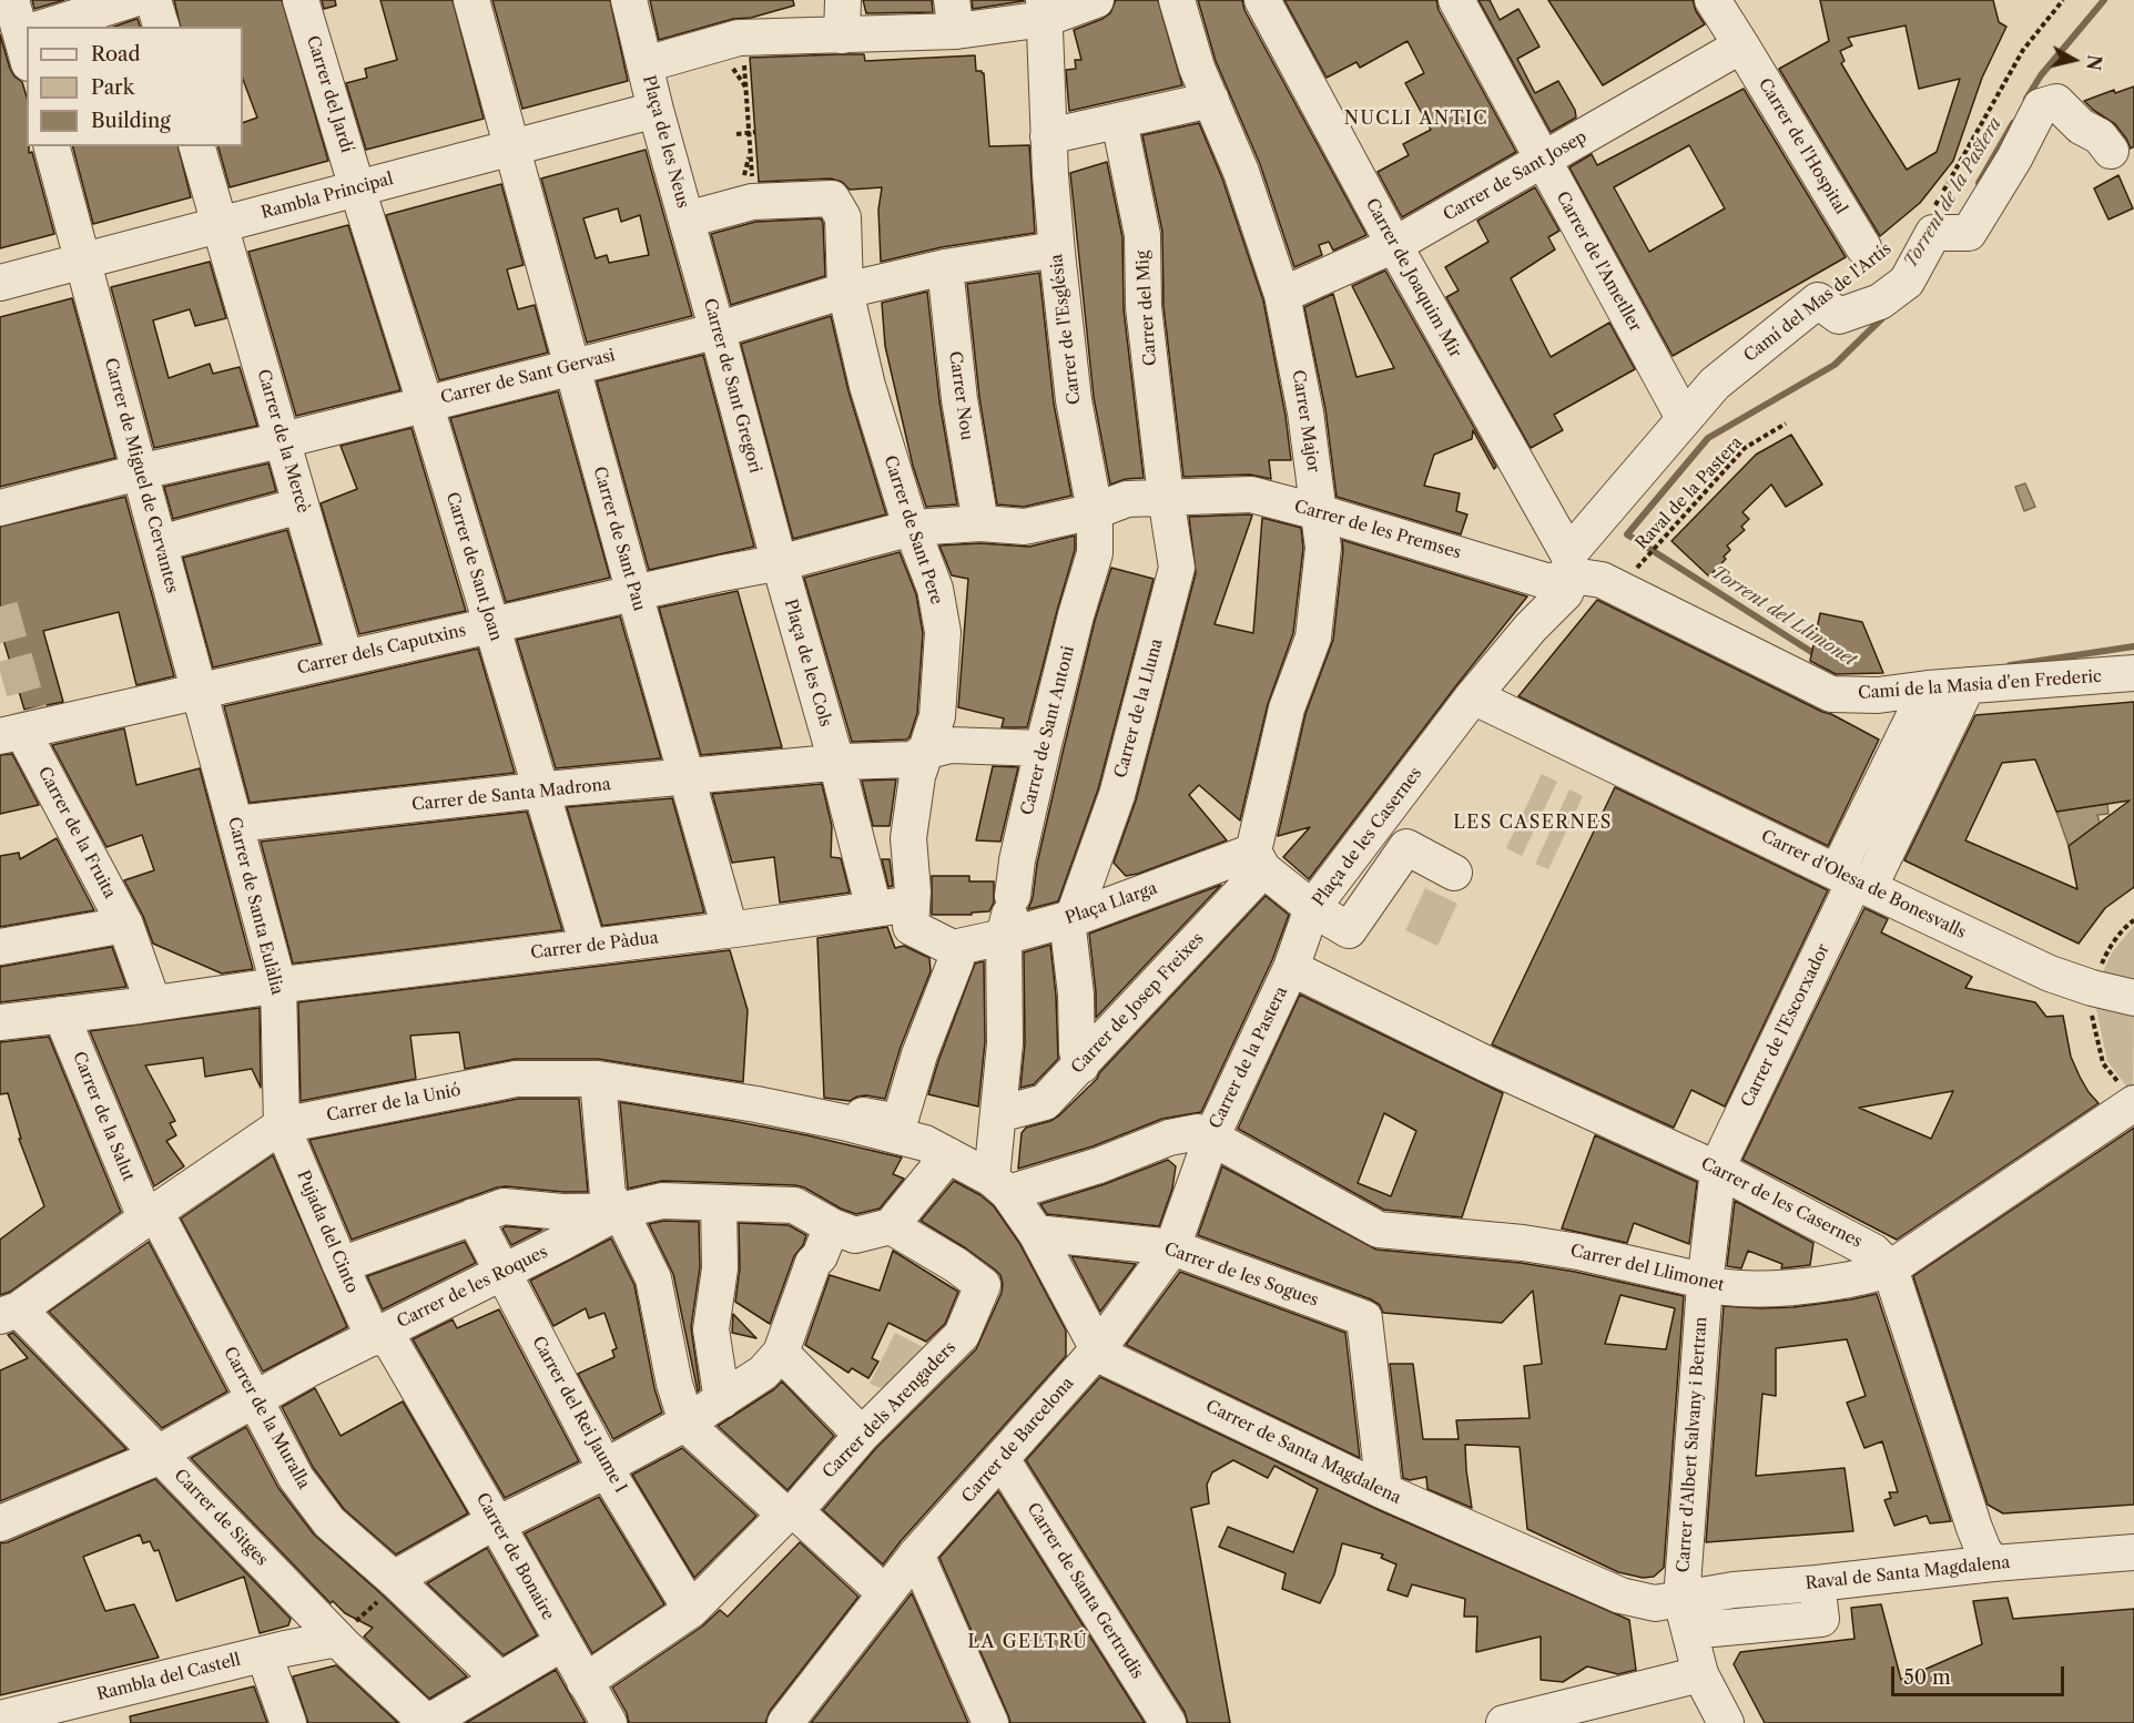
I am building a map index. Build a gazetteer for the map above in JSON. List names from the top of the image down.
{
  "streets": {
    "street": [
      "Carrer del Jardí",
      "Plaça de les Neus",
      "Carrer de l'Hospital",
      "Carrer de Sant Josep",
      "Rambla Principal",
      "Carrer de l'Ametller",
      "Carrer de Joaquim Mir",
      "Camí del Mas de l'Artís",
      "Carrer del Mig",
      "Carrer de l'Església",
      "Carrer de Sant Gervasi",
      "Carrer de Sant Gregori",
      "Carrer Nou",
      "Carrer Major",
      "Carrer de la Mercè",
      "Carrer de Miguel de Cervantes",
      "Carrer de Sant Pere",
      "Carrer de les Premses",
      "Carrer de Sant Pau",
      "Carrer de Sant Joan",
      "Carrer dels Caputxins",
      "Plaça de les Cols",
      "Camí de la Masia d'en Frederic",
      "Carrer de la Lluna",
      "Carrer de Sant Antoni",
      "Carrer de Santa Madrona",
      "Carrer de la Fruita",
      "Plaça de les Casernes",
      "Carrer d'Olesa de Bonesvalls",
      "Plaça Llarga",
      "Carrer de Santa Eulàlia",
      "Carrer de Pàdua",
      "Carrer de Josep Freixes",
      "Carrer de l'Escorxador",
      "Carrer de la Pastera",
      "Carrer de la Unió",
      "Carrer de la Salut",
      "Carrer de les Casernes",
      "Pujada del Cinto",
      "Carrer del Llimonet",
      "Carrer de les Sogues",
      "Carrer de les Roques",
      "Carrer dels Arengaders",
      "Carrer del Rei Jaume I",
      "Carrer de la Muralla",
      "Carrer de Barcelona",
      "Carrer d'Albert Salvany i Bertran",
      "Carrer de Santa Magdalena",
      "Carrer de Sitges",
      "Carrer de Bonaire",
      "Raval de Santa Magdalena",
      "Carrer de Santa Gertrudis",
      "Rambla del Castell"
    ],
    "path": ["Raval de la Pastera"]
  },
  "crossings": [
    ["Carrer del Jardí", "Rambla Principal"],
    ["Carrer del Jardí", "Carrer de Sant Joan"],
    ["Plaça de les Neus", "Rambla Principal"],
    ["Plaça de les Neus", "Carrer de l'Església"],
    ["Plaça de les Neus", "Carrer de Sant Gregori"],
    ["Plaça de les Neus", "Carrer de Sant Pere"],
    ["Carrer de l'Hospital", "Carrer de Sant Josep"],
    ["Carrer de Sant Josep", "Carrer de l'Ametller"],
    ["Carrer de Sant Josep", "Carrer de Joaquim Mir"],
    ["Carrer de Sant Josep", "Carrer Major"],
    ["Rambla Principal", "Carrer de la Mercè"],
    ["Rambla Principal", "Carrer de Miguel de Cervantes"],
    ["Rambla Principal", "Carrer de Sant Pau"],
    ["Rambla Principal", "Carrer de Sant Joan"],
    ["Carrer de l'Ametller", "Camí del Mas de l'Artís"],
    ["Carrer de Joaquim Mir", "Camí del Mas de l'Artís"],
    ["Carrer de Joaquim Mir", "Carrer de les Premses"],
    ["Carrer de Joaquim Mir", "Camí de la Masia d'en Frederic"],
    ["Carrer de Joaquim Mir", "Plaça de les Casernes"],
    ["Camí del Mas de l'Artís", "Carrer de les Premses"],
    ["Camí del Mas de l'Artís", "Camí de la Masia d'en Frederic"],
    ["Camí del Mas de l'Artís", "Plaça de les Casernes"],
    ["Carrer del Mig", "Carrer de les Premses"],
    ["Carrer del Mig", "Carrer de la Lluna"],
    ["Carrer de l'Església", "Carrer de Sant Gervasi"],
    ["Carrer de l'Església", "Carrer de les Premses"],
    ["Carrer de l'Església", "Carrer de Sant Antoni"],
    ["Carrer de Sant Gervasi", "Carrer de Sant Gregori"],
    ["Carrer de Sant Gervasi", "Carrer Nou"],
    ["Carrer de Sant Gervasi", "Carrer de la Mercè"],
    ["Carrer de Sant Gervasi", "Carrer de Miguel de Cervantes"],
    ["Carrer de Sant Gervasi", "Carrer de Sant Pere"],
    ["Carrer de Sant Gervasi", "Carrer de Sant Pau"],
    ["Carrer de Sant Gervasi", "Carrer de Sant Joan"],
    ["Carrer de Sant Gregori", "Carrer de Sant Pere"],
    ["Carrer de Sant Gregori", "Carrer de les Premses"],
    ["Carrer de Sant Gregori", "Carrer dels Caputxins"],
    ["Carrer de Sant Gregori", "Plaça de les Cols"],
    ["Carrer Nou", "Carrer de les Premses"],
    ["Carrer Major", "Carrer de les Premses"],
    ["Carrer Major", "Plaça Llarga"],
    ["Carrer Major", "Carrer de Josep Freixes"],
    ["Carrer de la Mercè", "Carrer dels Caputxins"],
    ["Carrer de Miguel de Cervantes", "Carrer dels Caputxins"],
    ["Carrer de Miguel de Cervantes", "Carrer de Santa Eulàlia"],
    ["Carrer de Sant Pere", "Carrer de les Premses"],
    ["Carrer de Sant Pere", "Carrer de Pàdua"],
    ["Carrer de les Premses", "Carrer dels Caputxins"],
    ["Carrer de les Premses", "Plaça de les Cols"],
    ["Carrer de les Premses", "Camí de la Masia d'en Frederic"],
    ["Carrer de les Premses", "Carrer de la Lluna"],
    ["Carrer de les Premses", "Plaça de les Casernes"],
    ["Carrer de Sant Pau", "Carrer dels Caputxins"],
    ["Carrer de Sant Pau", "Carrer de Santa Madrona"],
    ["Carrer de Sant Pau", "Carrer de Pàdua"],
    ["Carrer de Sant Joan", "Carrer dels Caputxins"],
    ["Carrer de Sant Joan", "Carrer de Santa Madrona"],
    ["Carrer de Sant Joan", "Carrer de Pàdua"],
    ["Carrer dels Caputxins", "Plaça de les Cols"],
    ["Carrer dels Caputxins", "Carrer de la Fruita"],
    ["Carrer dels Caputxins", "Carrer de Santa Eulàlia"],
    ["Plaça de les Cols", "Carrer de Santa Madrona"],
    ["Plaça de les Cols", "Carrer de Pàdua"],
    ["Camí de la Masia d'en Frederic", "Plaça de les Casernes"],
    ["Camí de la Masia d'en Frederic", "Carrer de l'Escorxador"],
    ["Carrer de la Lluna", "Plaça Llarga"],
    ["Carrer de Sant Antoni", "Plaça Llarga"],
    ["Carrer de Sant Antoni", "Carrer de Josep Freixes"],
    ["Carrer de Sant Antoni", "Carrer de la Pastera"],
    ["Carrer de Sant Antoni", "Carrer de la Unió"],
    ["Carrer de Sant Antoni", "Carrer de Santa Magdalena"],
    ["Carrer de Santa Madrona", "Carrer de Santa Eulàlia"],
    ["Carrer de la Fruita", "Carrer de Pàdua"],
    ["Plaça de les Casernes", "Carrer d'Olesa de Bonesvalls"],
    ["Plaça de les Casernes", "Carrer de la Pastera"],
    ["Plaça de les Casernes", "Carrer de les Casernes"],
    ["Carrer d'Olesa de Bonesvalls", "Carrer de l'Escorxador"],
    ["Plaça Llarga", "Carrer de Josep Freixes"],
    ["Carrer de Santa Eulàlia", "Carrer de Pàdua"],
    ["Carrer de Santa Eulàlia", "Carrer de la Unió"],
    ["Carrer de Santa Eulàlia", "Pujada del Cinto"],
    ["Carrer de Pàdua", "Carrer de la Salut"],
    ["Carrer de l'Escorxador", "Carrer de les Casernes"],
    ["Carrer de l'Escorxador", "Carrer d'Albert Salvany i Bertran"],
    ["Carrer de la Pastera", "Carrer de la Unió"],
    ["Carrer de la Pastera", "Carrer de les Casernes"],
    ["Carrer de la Pastera", "Carrer del Llimonet"],
    ["Carrer de la Pastera", "Carrer de Barcelona"],
    ["Carrer de la Pastera", "Carrer de Santa Magdalena"],
    ["Carrer de la Unió", "Carrer de la Salut"],
    ["Carrer de la Unió", "Pujada del Cinto"],
    ["Carrer de la Unió", "Carrer de la Muralla"],
    ["Carrer de la Unió", "Carrer de Santa Magdalena"],
    ["Carrer de la Unió", "Carrer de Sitges"],
    ["Carrer de la Salut", "Carrer de la Muralla"],
    ["Carrer de les Casernes", "Carrer del Llimonet"],
    ["Carrer de les Casernes", "Carrer d'Albert Salvany i Bertran"],
    ["Pujada del Cinto", "Carrer de les Roques"],
    ["Pujada del Cinto", "Carrer de Bonaire"],
    ["Carrer del Llimonet", "Carrer de Barcelona"],
    ["Carrer del Llimonet", "Carrer d'Albert Salvany i Bertran"],
    ["Carrer de les Sogues", "Carrer de Barcelona"],
    ["Carrer de les Sogues", "Carrer de Santa Magdalena"],
    ["Carrer de les Roques", "Carrer del Rei Jaume I"],
    ["Carrer de les Roques", "Carrer de la Muralla"],
    ["Carrer de les Roques", "Carrer de Sitges"],
    ["Carrer dels Arengaders", "Carrer del Rei Jaume I"],
    ["Carrer dels Arengaders", "Carrer de Bonaire"],
    ["Carrer de Barcelona", "Carrer de Santa Magdalena"],
    ["Carrer de Barcelona", "Carrer de Santa Gertrudis"],
    ["Carrer d'Albert Salvany i Bertran", "Carrer de Santa Magdalena"],
    ["Carrer d'Albert Salvany i Bertran", "Raval de Santa Magdalena"],
    ["Carrer de Santa Magdalena", "Raval de Santa Magdalena"],
    ["Carrer de Sitges", "Rambla del Castell"]
  ],
  "districts": ["NUCLI ANTIC", "LES CASERNES", "LA GELTRÚ"],
  "water": ["Torrent de la Pastera", "Torrent del Llimonet"],
  "legend": ["Road", "Park", "Building"],
  "scale_bar": "50 m",
  "north": "right"
}
